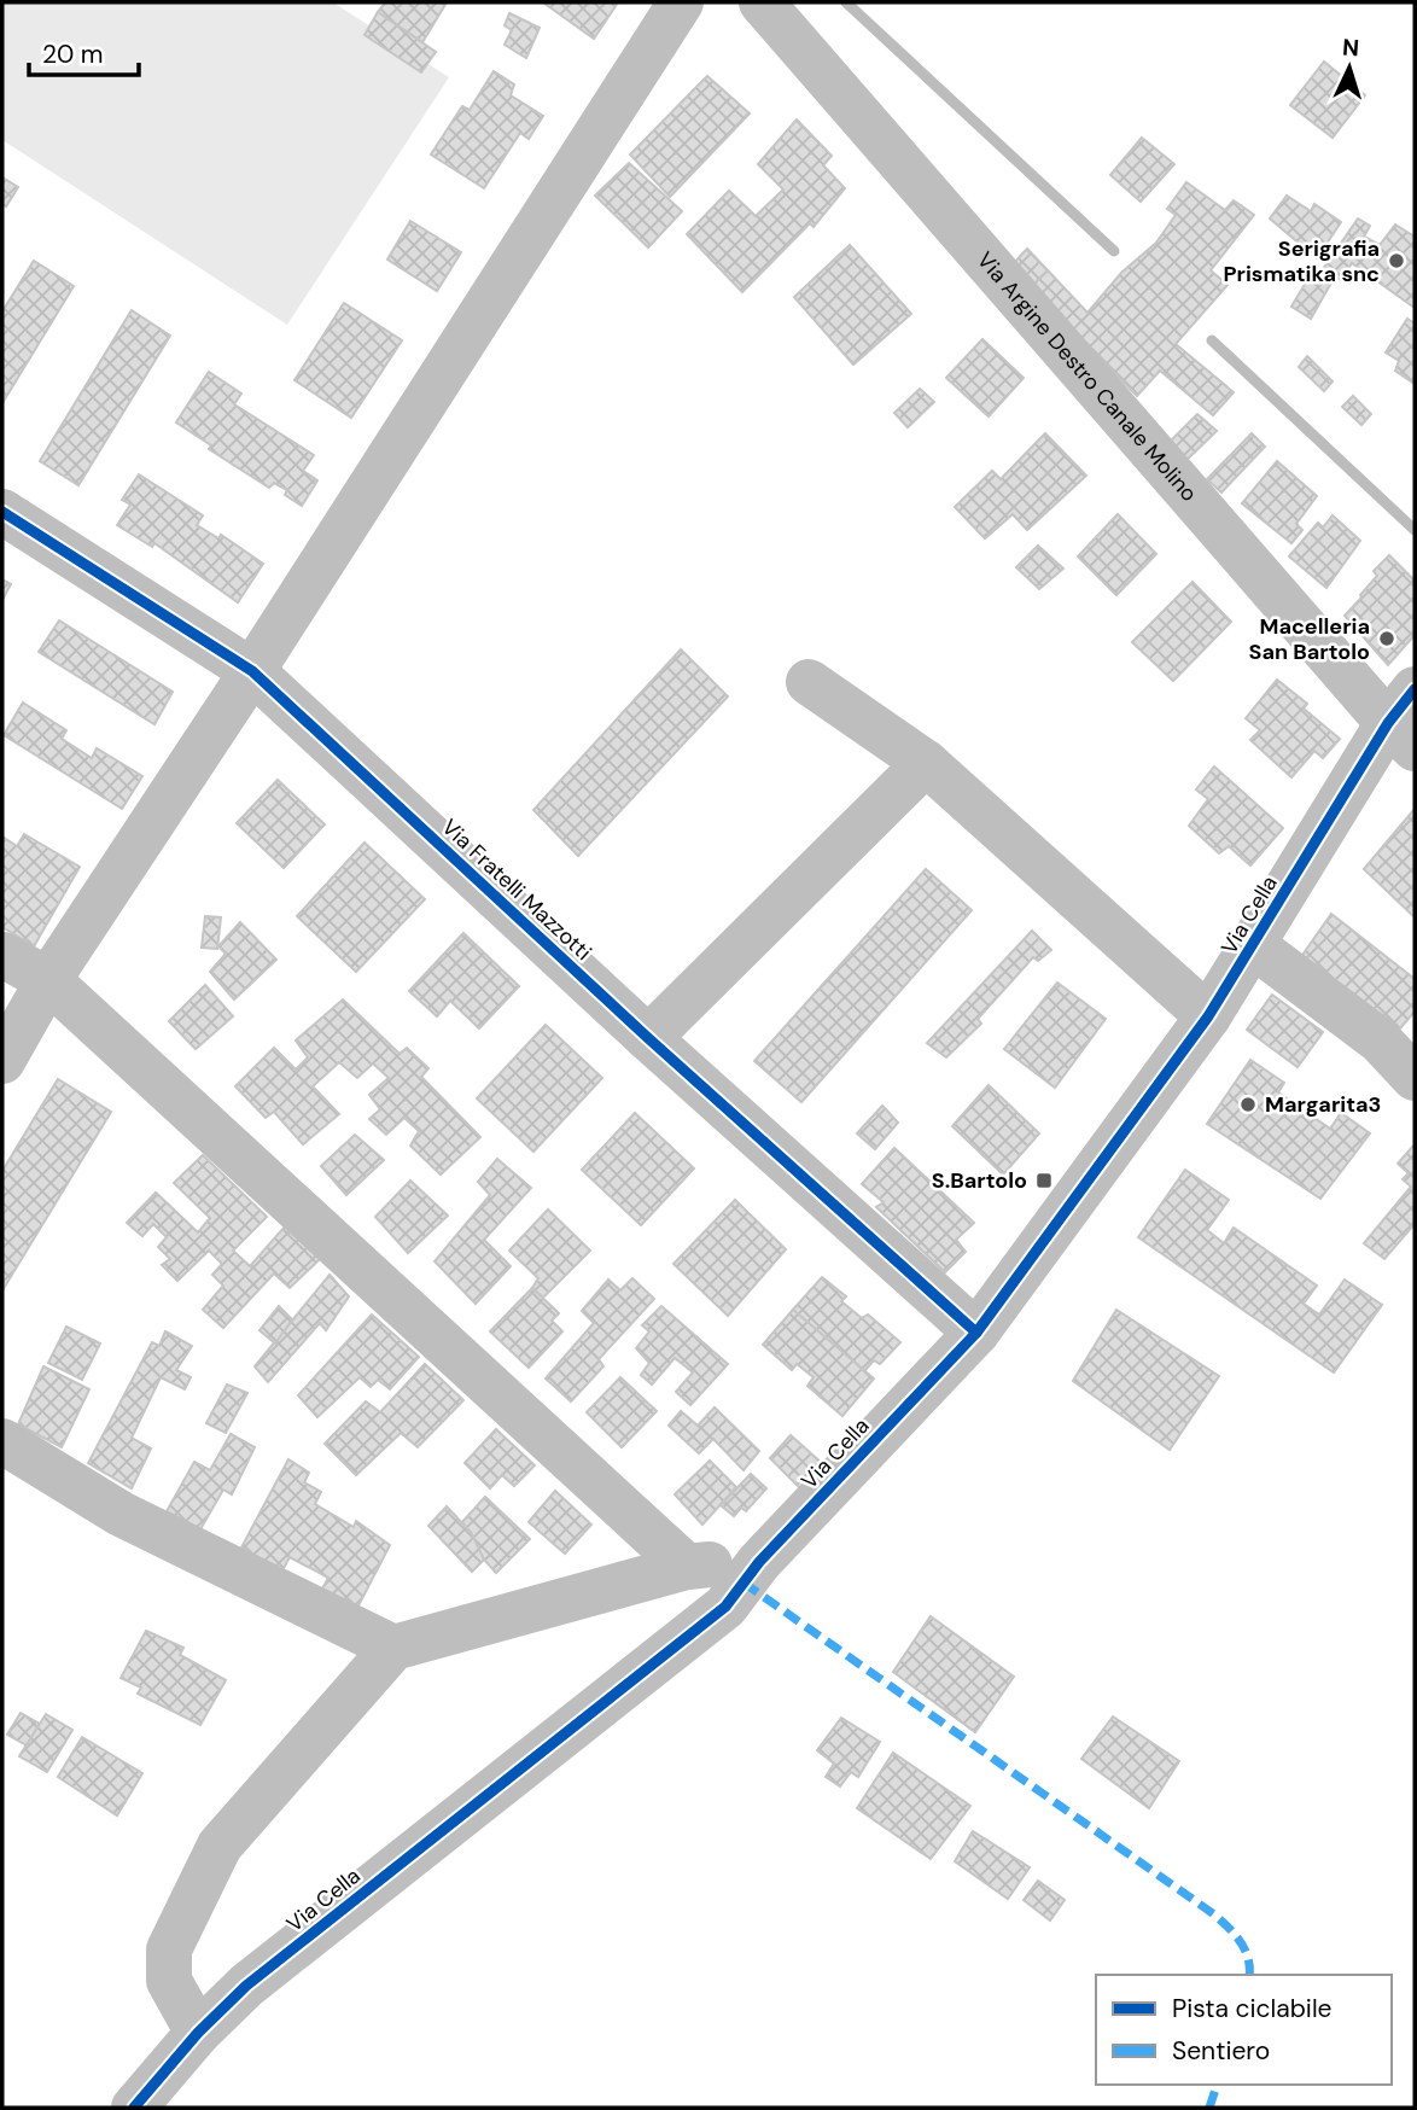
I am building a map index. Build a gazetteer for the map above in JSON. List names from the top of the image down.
{
  "streets": {
    "street": ["Via Argine Destro Canale Molino", "Via Fratelli Mazzotti", "Via Cella"]
  },
  "crossings": [
    ["Via Argine Destro Canale Molino", "Via Cella"],
    ["Via Fratelli Mazzotti", "Via Cella"]
  ],
  "places": {
    "other": ["Serigrafia Prismatika snc", "Macelleria San Bartolo", "Margarita3"],
    "transit": ["S.Bartolo"]
  },
  "legend": ["Pista ciclabile", "Sentiero"],
  "scale_bar": "20 m",
  "north": "top"
}
